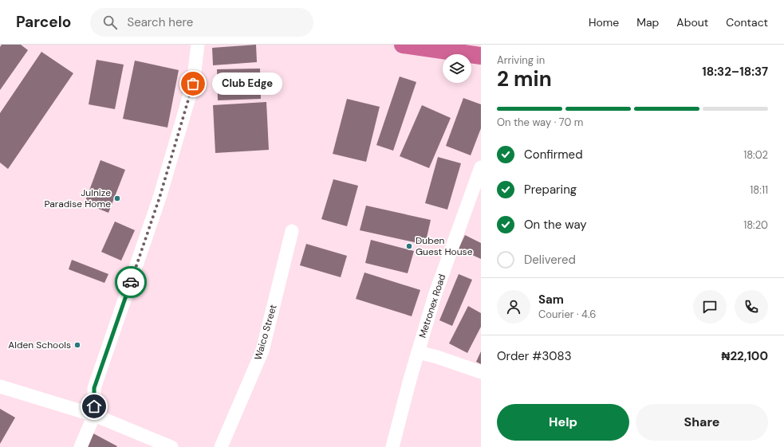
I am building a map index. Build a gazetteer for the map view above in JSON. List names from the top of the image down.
{
  "streets": {
    "street": ["Metronex Road", "Waico Street"]
  },
  "places": [
    "Club Edge",
    "Julnize Paradise Home",
    "Duben Guest House",
    "Alden Schools"
  ],
  "page": {
    "header": "Parcelo",
    "search": "Search here",
    "nav": [
      "Home",
      "Map",
      "About",
      "Contact"
    ],
    "heading": ["2 min", "Arriving in", "18:32–18:37"],
    "panel": [
      "Sam",
      "Courier · 4.6",
      "Order #3083",
      "₦22,100"
    ],
    "bubble": "Club Edge",
    "bar": "On the way · 70 m",
    "list": [
      ["Confirmed", "18:02"],
      ["Preparing", "18:11"],
      ["On the way", "18:20"],
      "Delivered"
    ],
    "buttons": ["Help", "Share"]
  }
}
